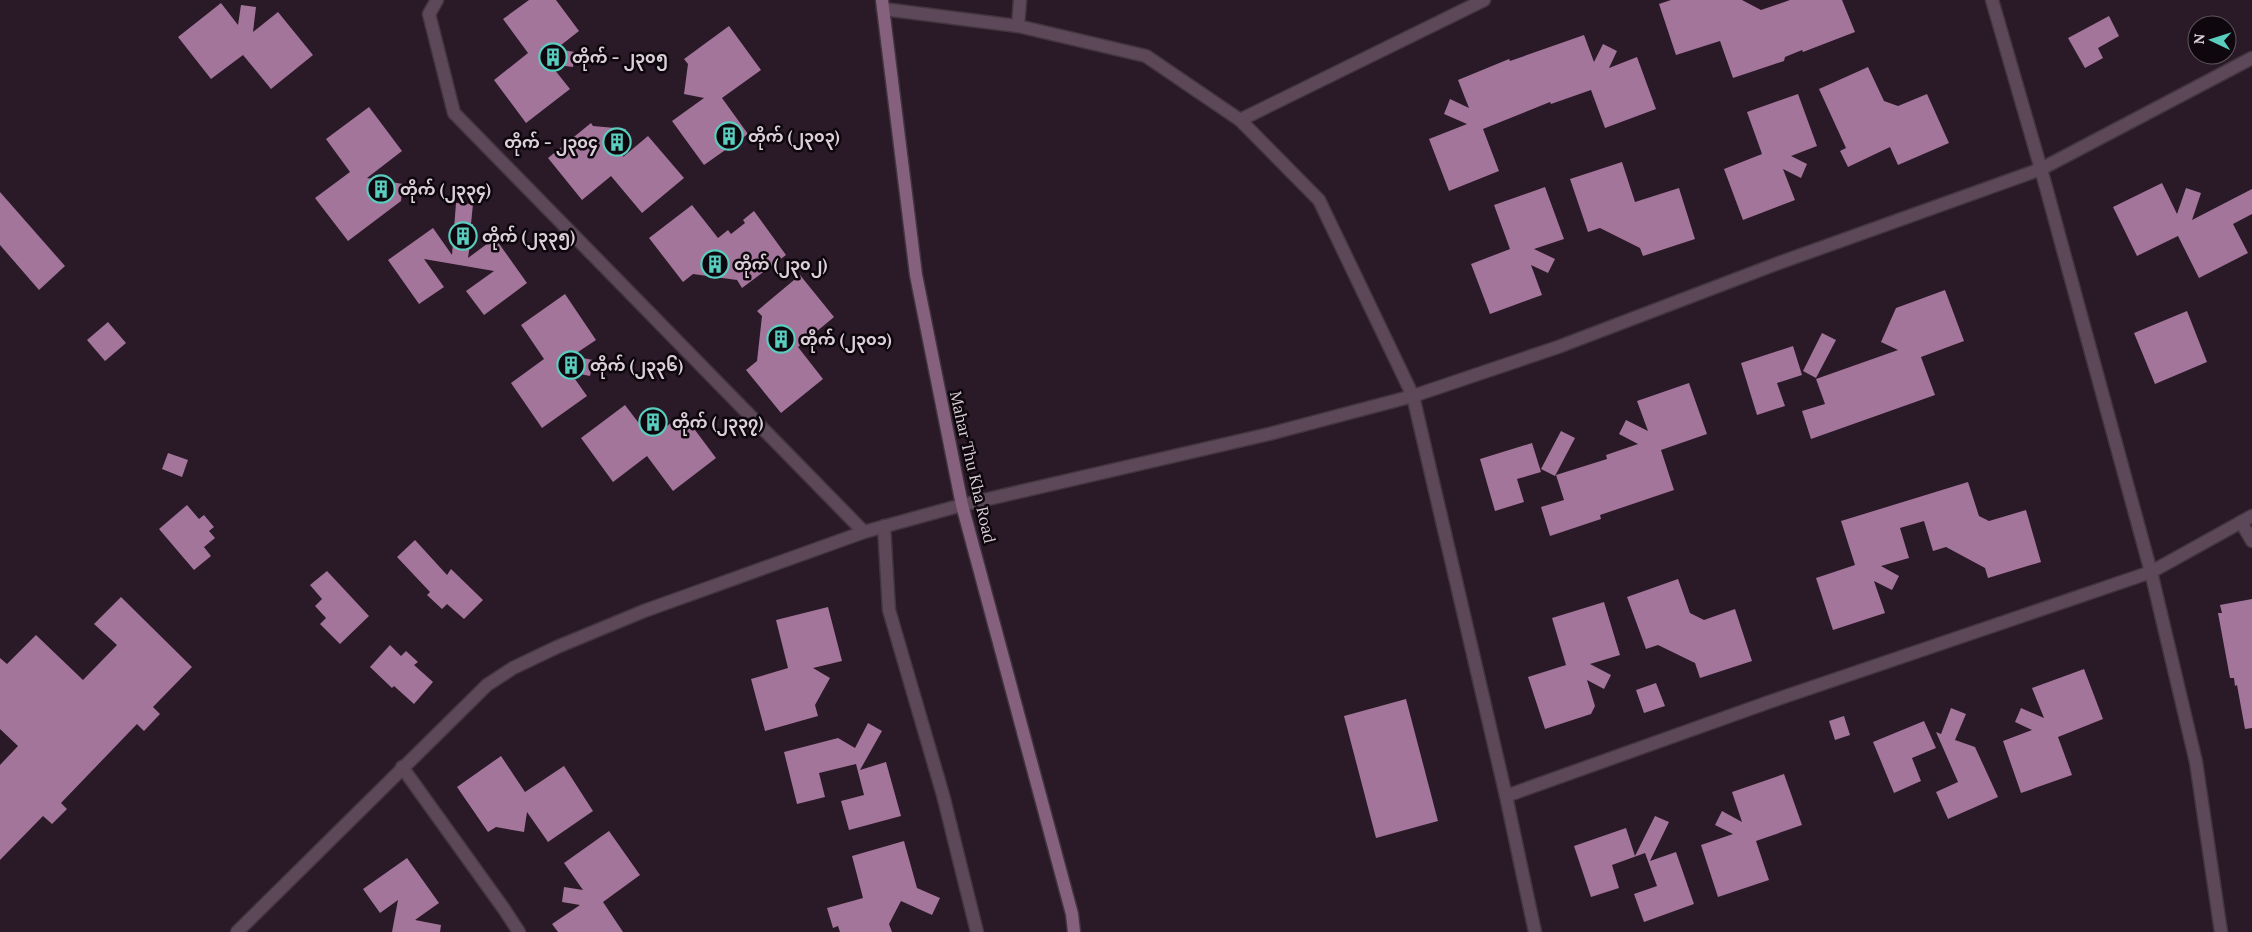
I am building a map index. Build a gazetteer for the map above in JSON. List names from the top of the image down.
{
  "streets": {
    "main road": ["Mahar Thu Kha Road"]
  },
  "places": {
    "building": [
      "တိုက် - ၂၃၀၅",
      "တိုက် (၂၃၀၃)",
      "တိုက် - ၂၃၀၄",
      "တိုက် (၂၃၃၄)",
      "တိုက် (၂၃၃၅)",
      "တိုက် (၂၃၀၂)",
      "တိုက် (၂၃၀၁)",
      "တိုက် (၂၃၃၆)",
      "တိုက် (၂၃၃၇)"
    ]
  },
  "north": "left"
}
